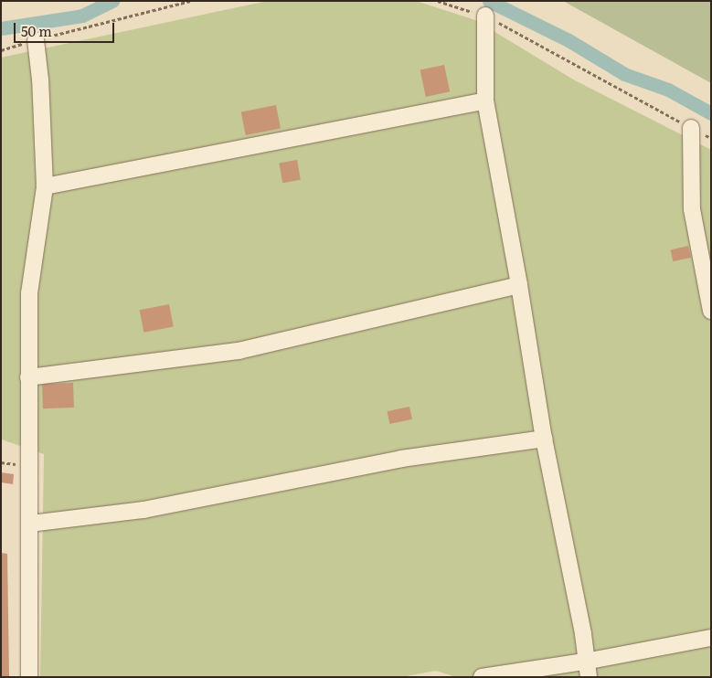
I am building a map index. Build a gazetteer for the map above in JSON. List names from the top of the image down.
{
  "scale_bar": "50 m"
}
